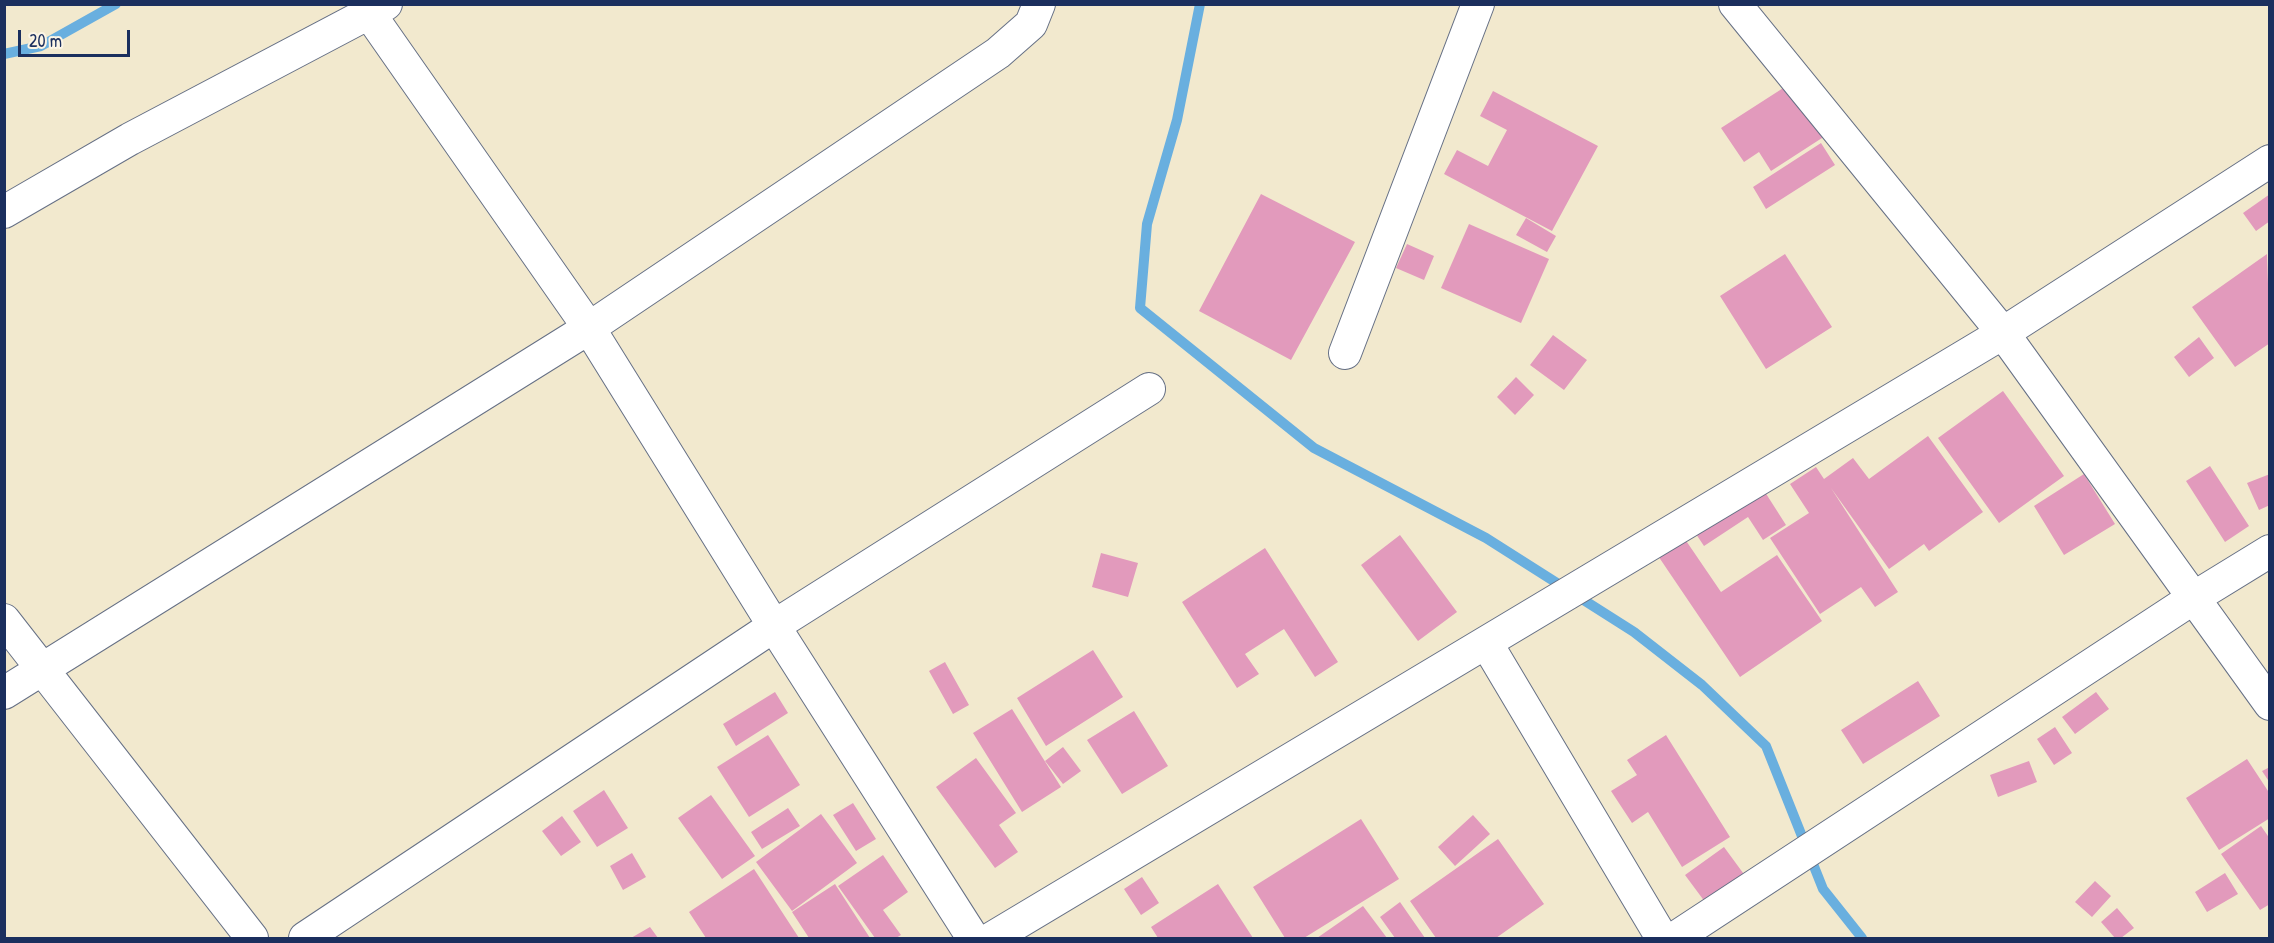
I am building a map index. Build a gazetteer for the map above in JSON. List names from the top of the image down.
{
  "scale_bar": "20 m"
}
